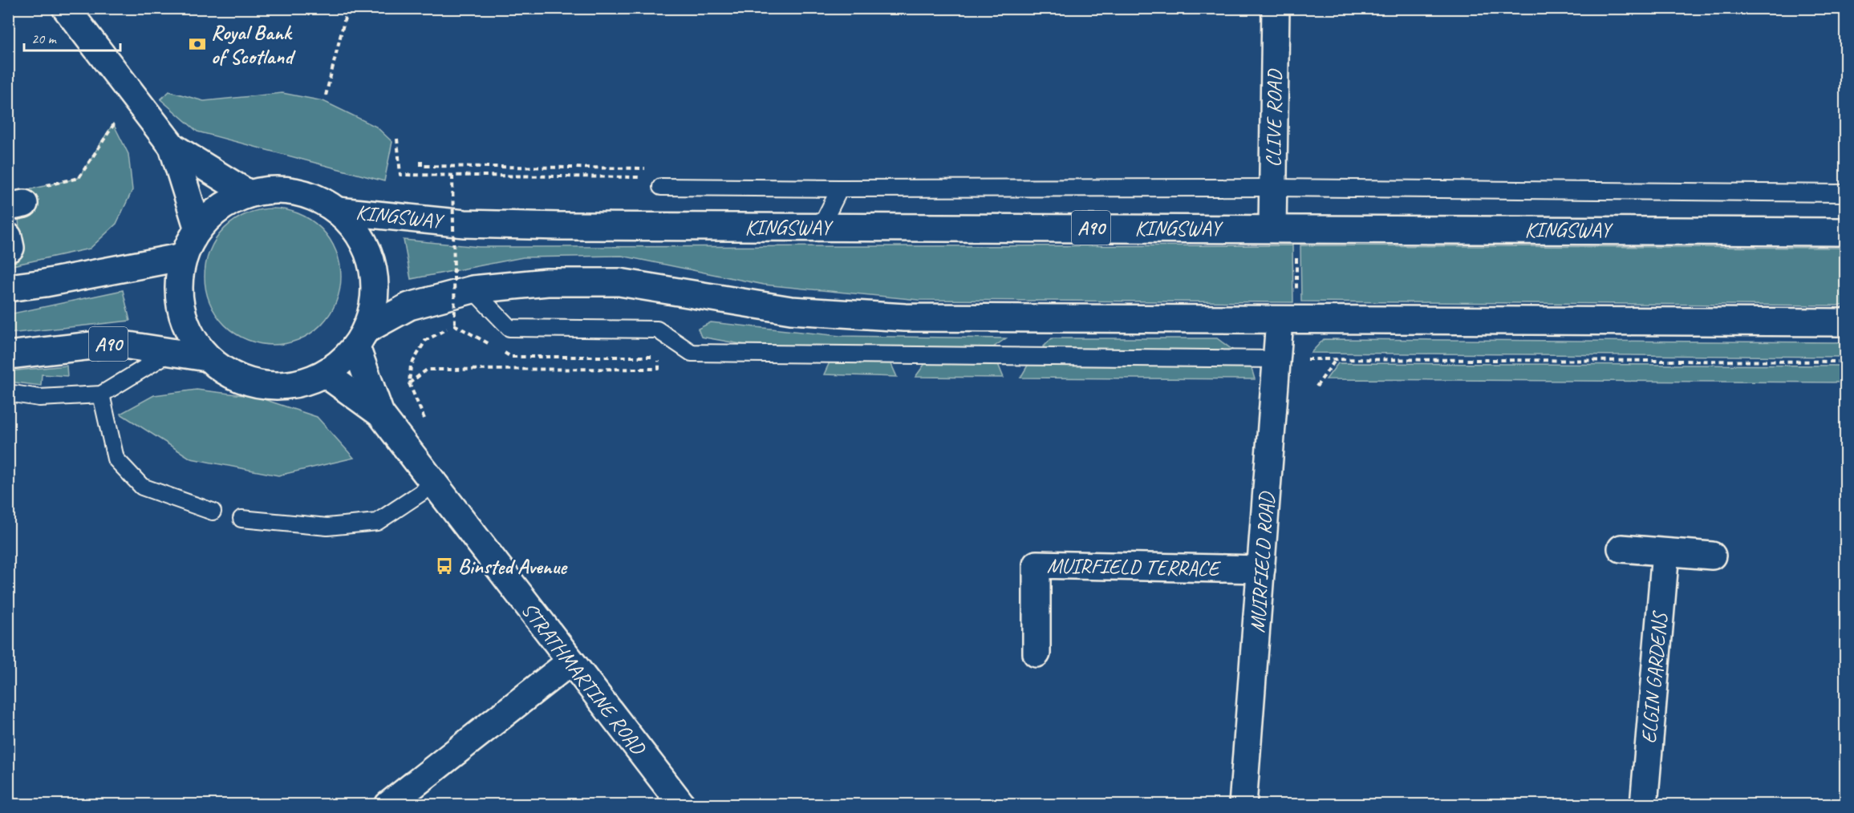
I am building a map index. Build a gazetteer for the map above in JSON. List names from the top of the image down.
{
  "streets": {
    "main road": [
      "CLIVE ROAD",
      "KINGSWAY",
      "A90",
      "MUIRFIELD ROAD",
      "MUIRFIELD TERRACE",
      "STRATHMARTINE ROAD",
      "ELGIN GARDENS"
    ]
  },
  "crossings": [
    ["CLIVE ROAD", "KINGSWAY"],
    ["KINGSWAY", "A90"],
    ["A90", "MUIRFIELD ROAD"],
    ["A90", "STRATHMARTINE ROAD"],
    ["MUIRFIELD ROAD", "MUIRFIELD TERRACE"]
  ],
  "places": {
    "bank": ["Royal Bank of Scotland"],
    "bus stop": ["Binsted Avenue"]
  },
  "scale_bar": "20 m"
}
